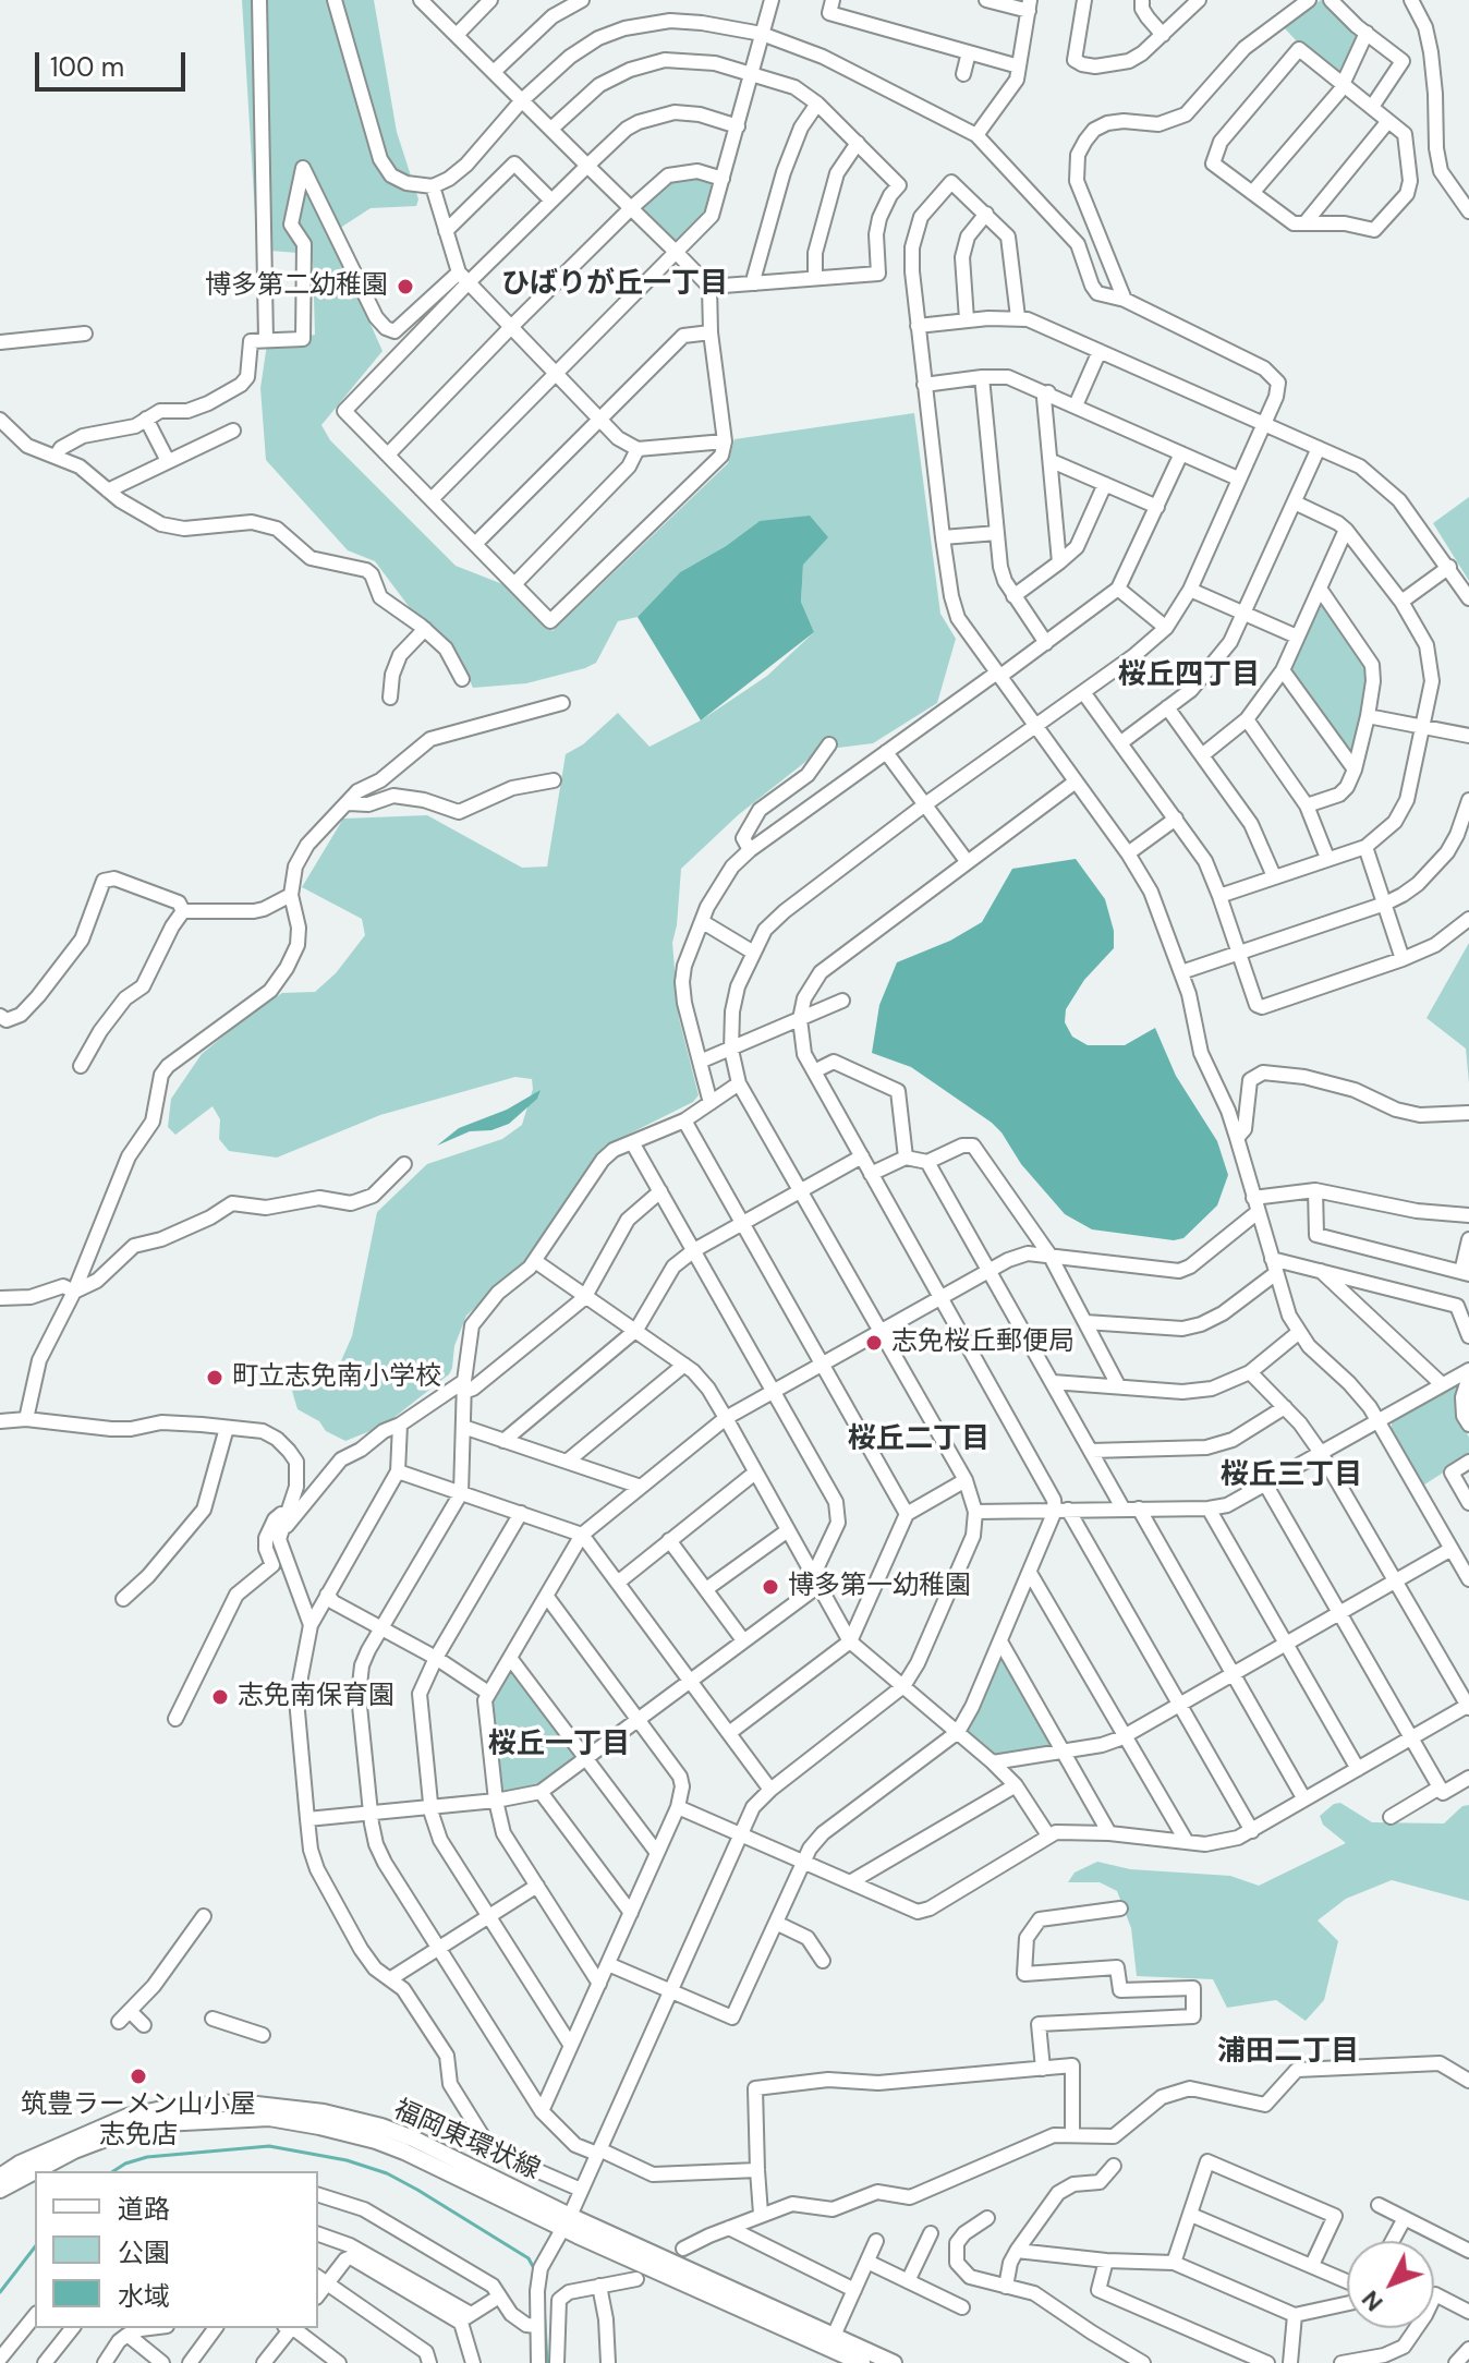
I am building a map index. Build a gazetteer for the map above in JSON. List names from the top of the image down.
{
  "streets": {
    "main road": ["福岡東環状線"]
  },
  "districts": [
    "ひばりが丘一丁目",
    "桜丘四丁目",
    "桜丘二丁目",
    "桜丘三丁目",
    "桜丘一丁目",
    "浦田二丁目"
  ],
  "places": [
    "博多第二幼稚園",
    "志免桜丘郵便局",
    "町立志免南小学校",
    "博多第一幼稚園",
    "志免南保育園",
    "筑豊ラーメン山小屋 志免店"
  ],
  "legend": ["道路", "公園", "水域"],
  "scale_bar": "100 m",
  "north": "bottom left"
}
